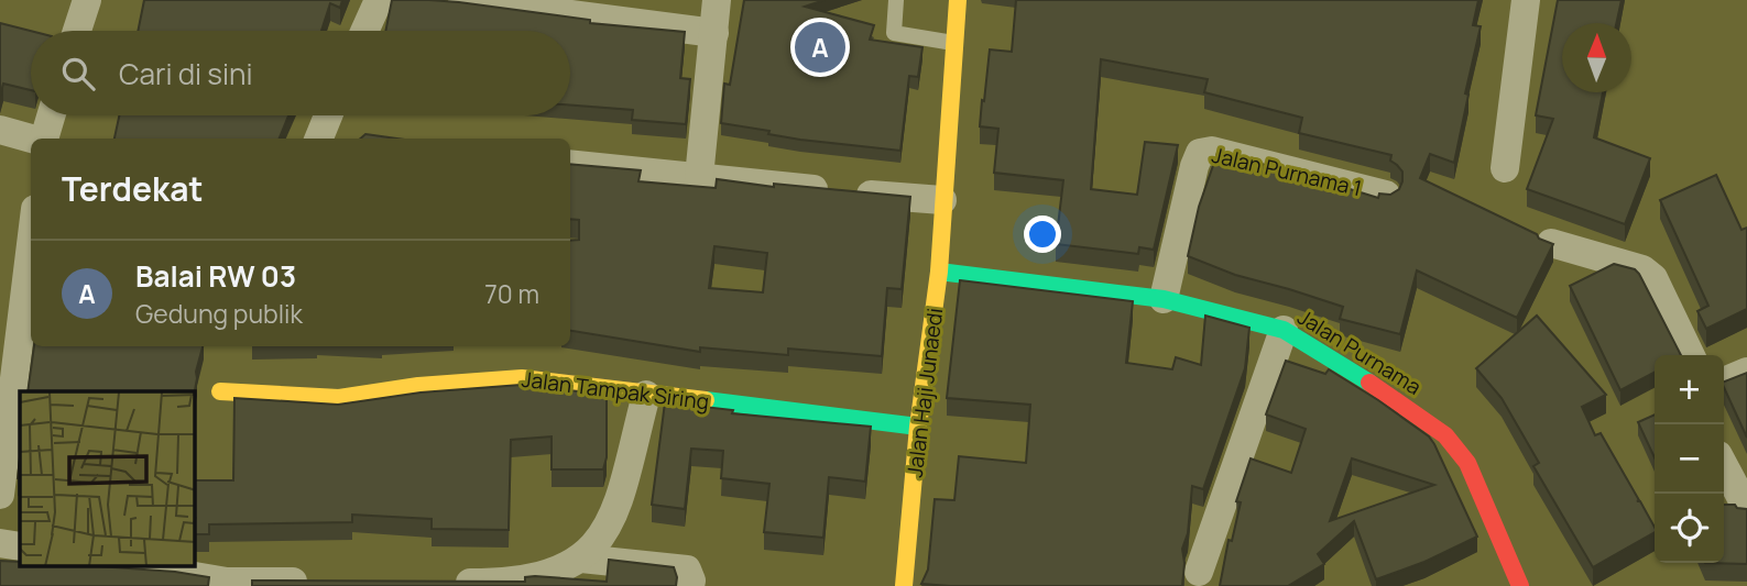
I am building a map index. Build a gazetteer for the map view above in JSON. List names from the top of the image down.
{
  "streets": {
    "street": [
      "Jalan Purnama 1",
      "Jalan Purnama",
      "Jalan Tampak Siring",
      "Jalan Haji Junaedi"
    ]
  },
  "crossings": [
    ["Jalan Purnama 1", "Jalan Purnama"],
    ["Jalan Purnama", "Jalan Haji Junaedi"],
    ["Jalan Tampak Siring", "Jalan Haji Junaedi"]
  ],
  "north": "top",
  "page": {
    "pins": "A",
    "search": "Cari di sini",
    "heading": "Terdekat",
    "list": [
      {
        "mark": "A",
        "name": "Balai RW 03",
        "note": "Gedung publik",
        "value": "70 m"
      }
    ],
    "map_buttons": ["+", "−"]
  }
}
